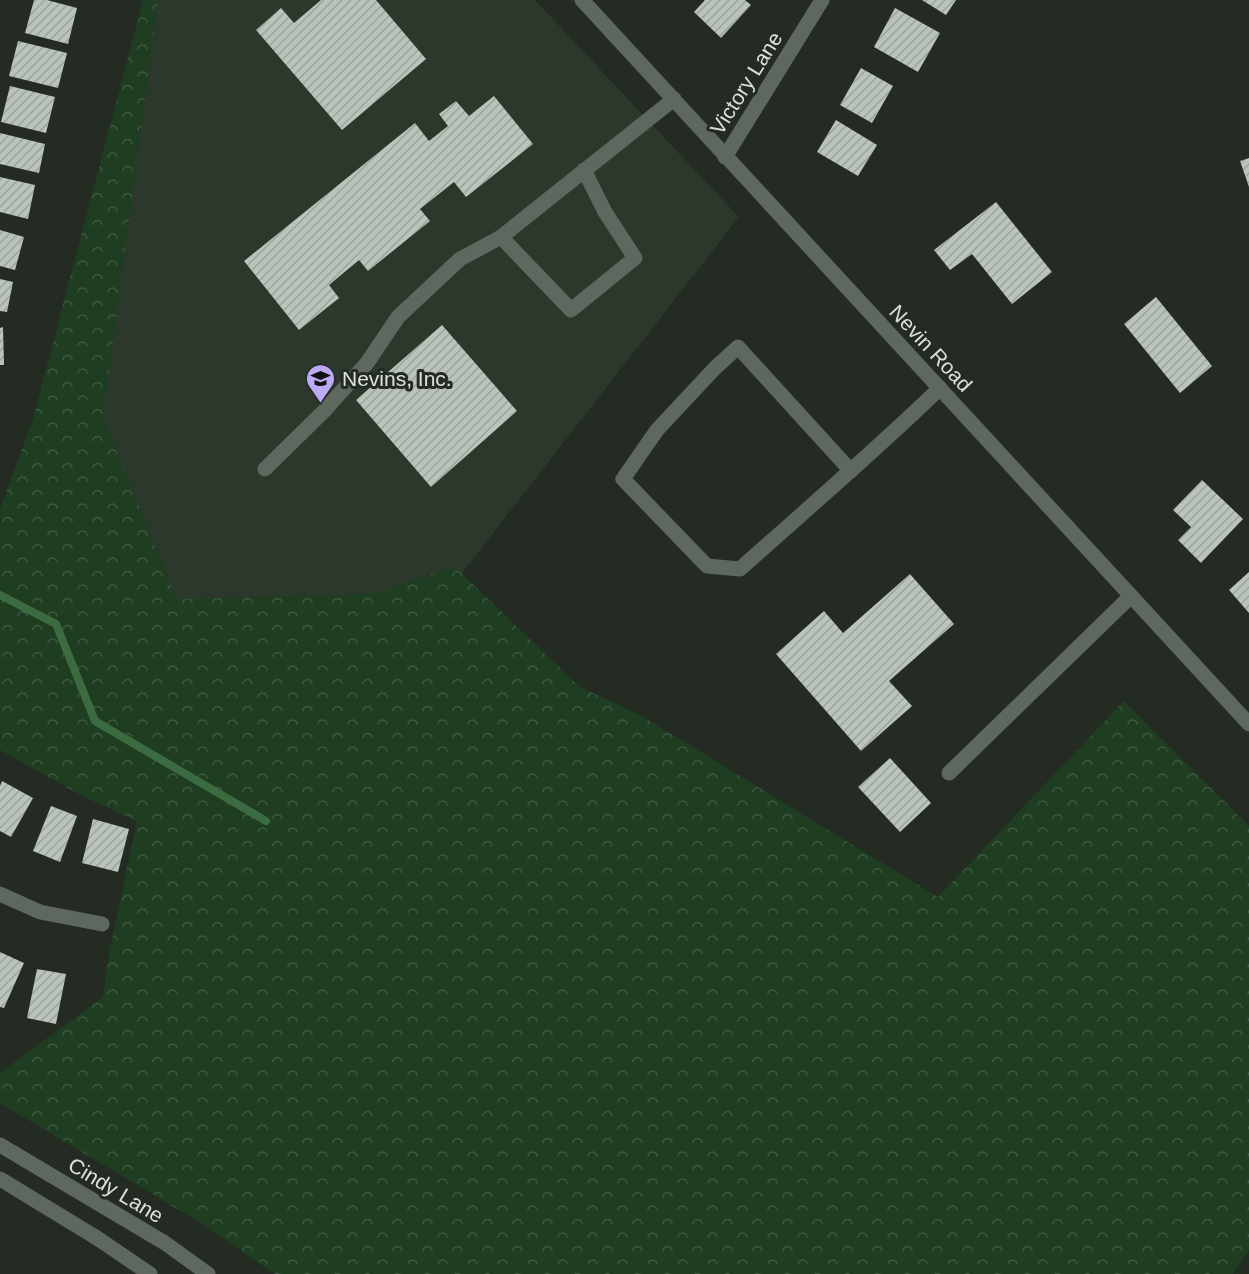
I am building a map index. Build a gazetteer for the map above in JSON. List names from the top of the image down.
{
  "streets": {
    "street": ["Victory Lane", "Nevin Road", "Cindy Lane"]
  },
  "crossings": [
    ["Victory Lane", "Nevin Road"]
  ],
  "places": {
    "school or university": ["Nevins, Inc."]
  }
}
